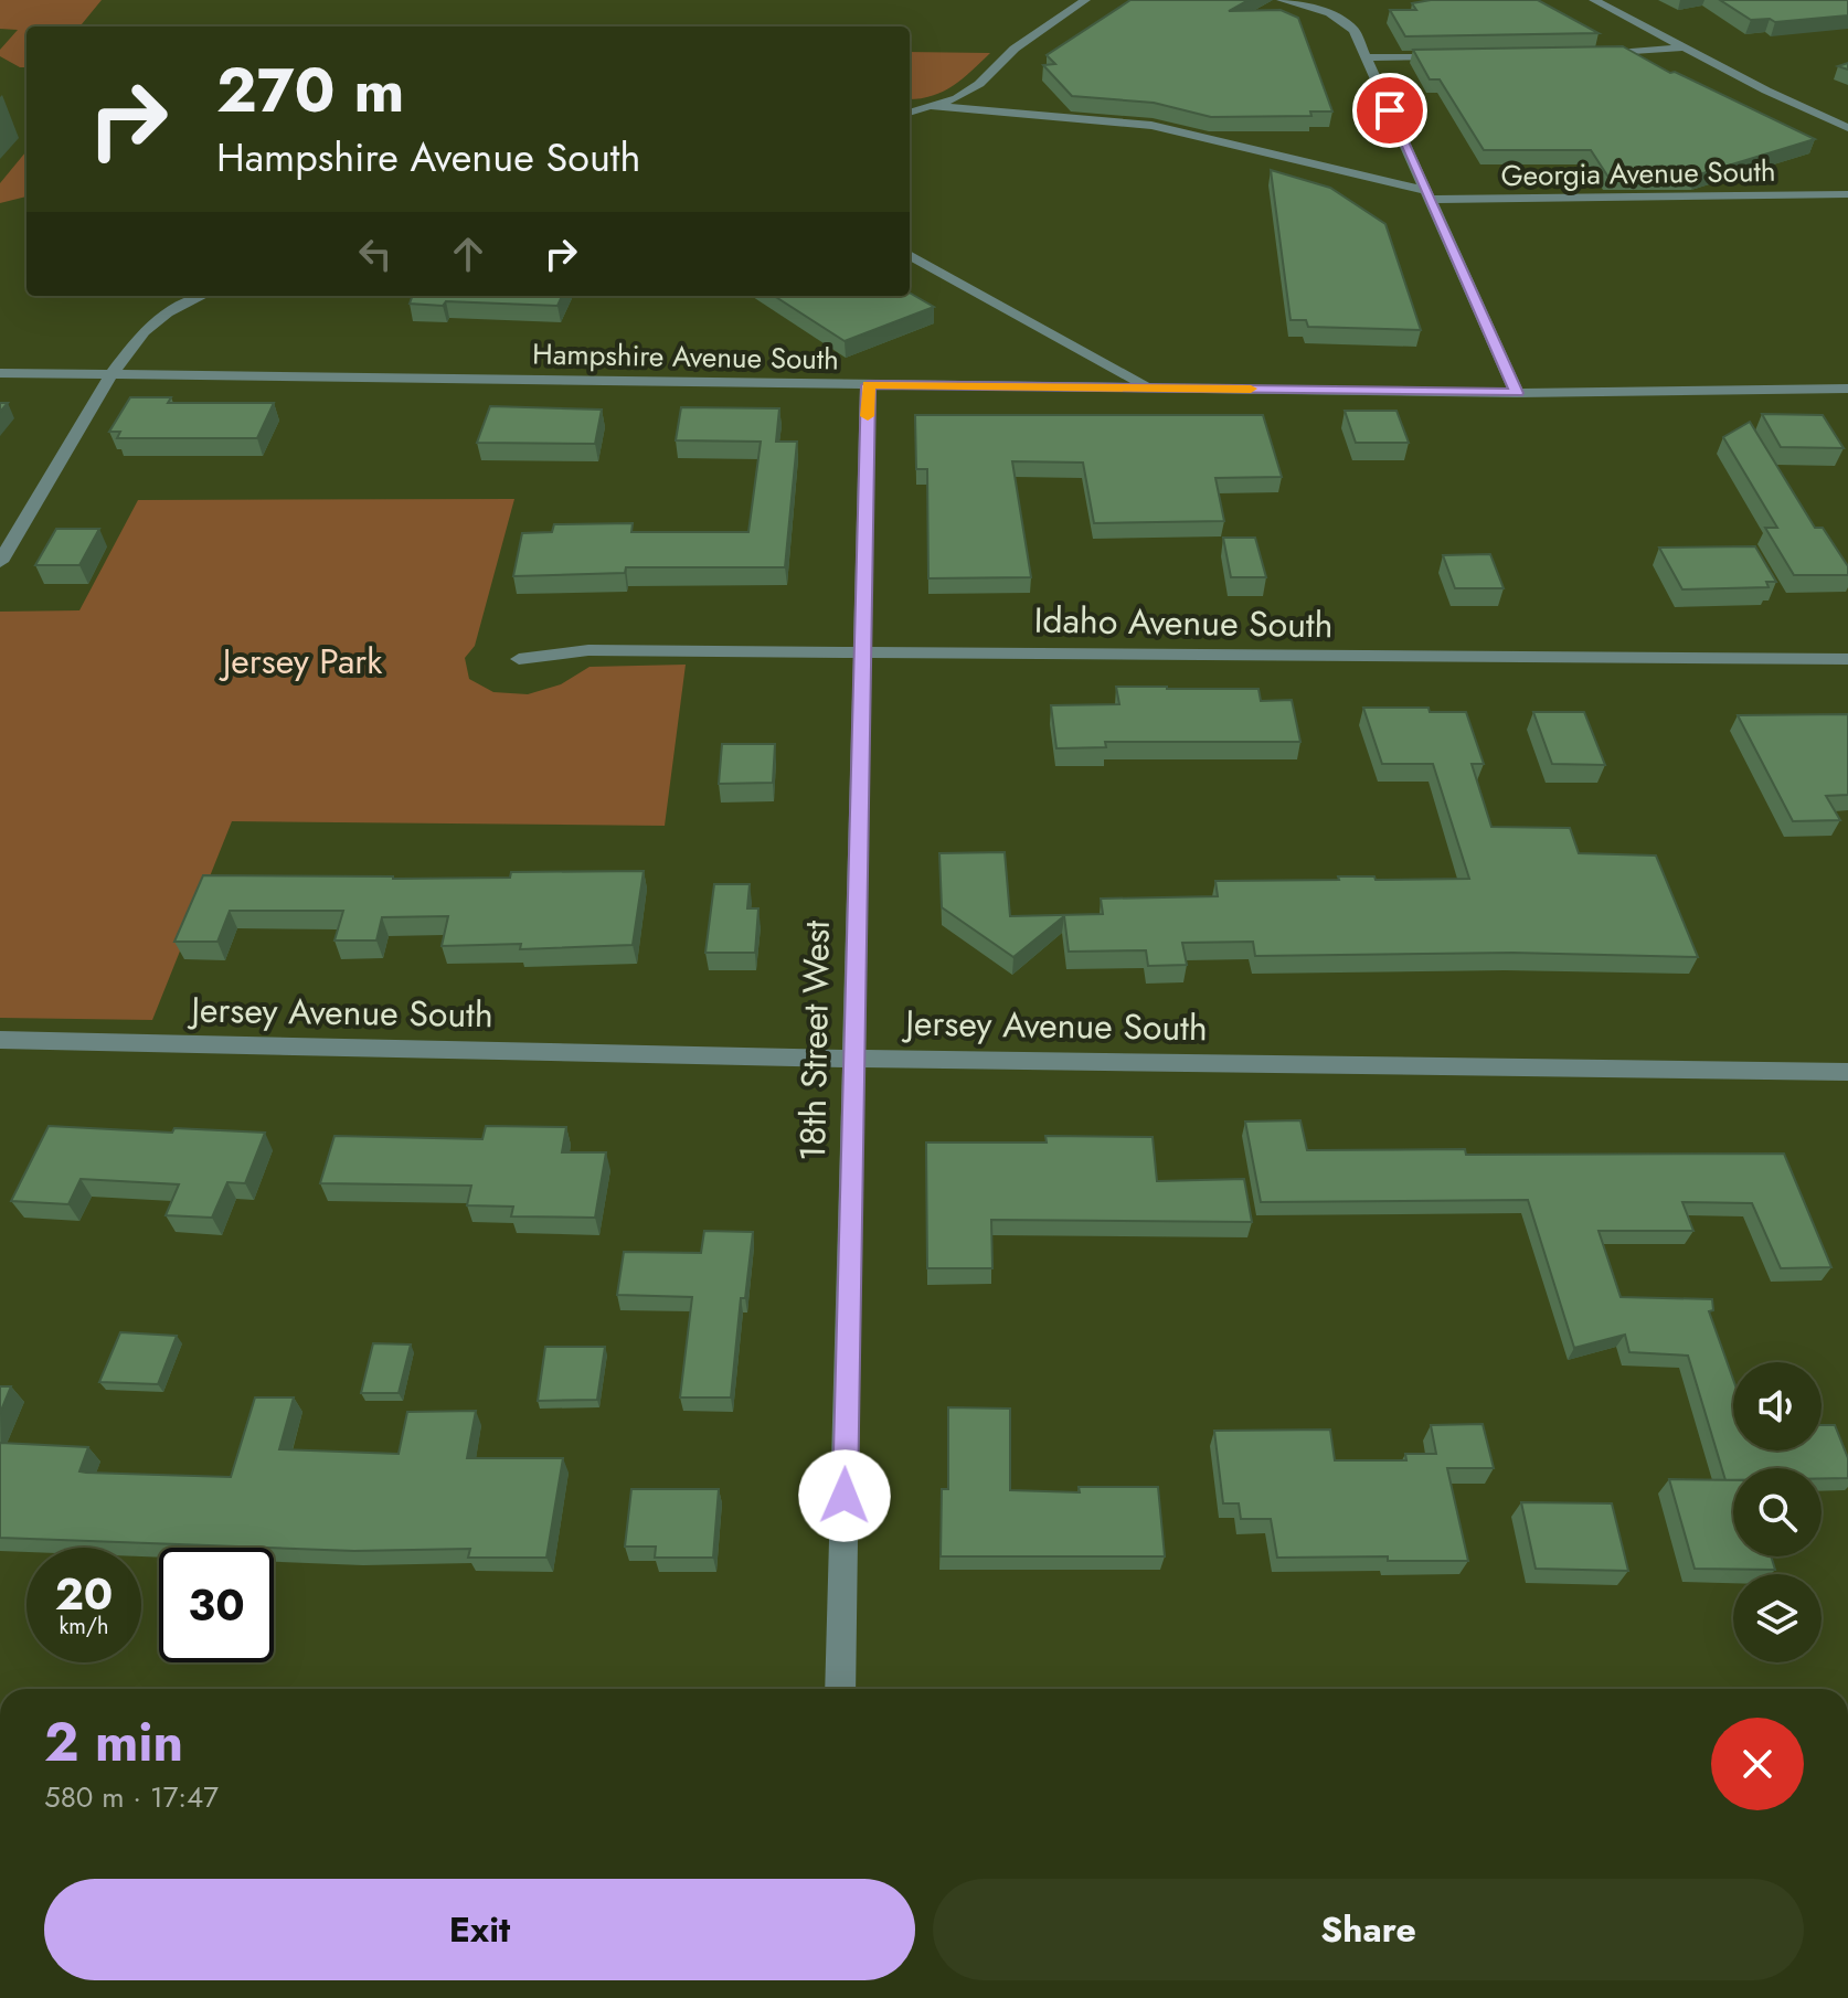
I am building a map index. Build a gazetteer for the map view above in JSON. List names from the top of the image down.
{
  "streets": {
    "street": [
      "Georgia Avenue South",
      "Hampshire Avenue South",
      "Idaho Avenue South",
      "Jersey Avenue South",
      "18th Street West"
    ]
  },
  "crossings": [
    ["Hampshire Avenue South", "18th Street West"],
    ["Idaho Avenue South", "18th Street West"],
    ["Jersey Avenue South", "18th Street West"]
  ],
  "parks": ["Jersey Park"],
  "page": {
    "turn": ["270 m", "Hampshire Avenue South"],
    "speed": "20 km/h",
    "limit": "30",
    "heading": ["2 min", "580 m · 17:47"],
    "buttons": ["Exit", "Share"]
  }
}
